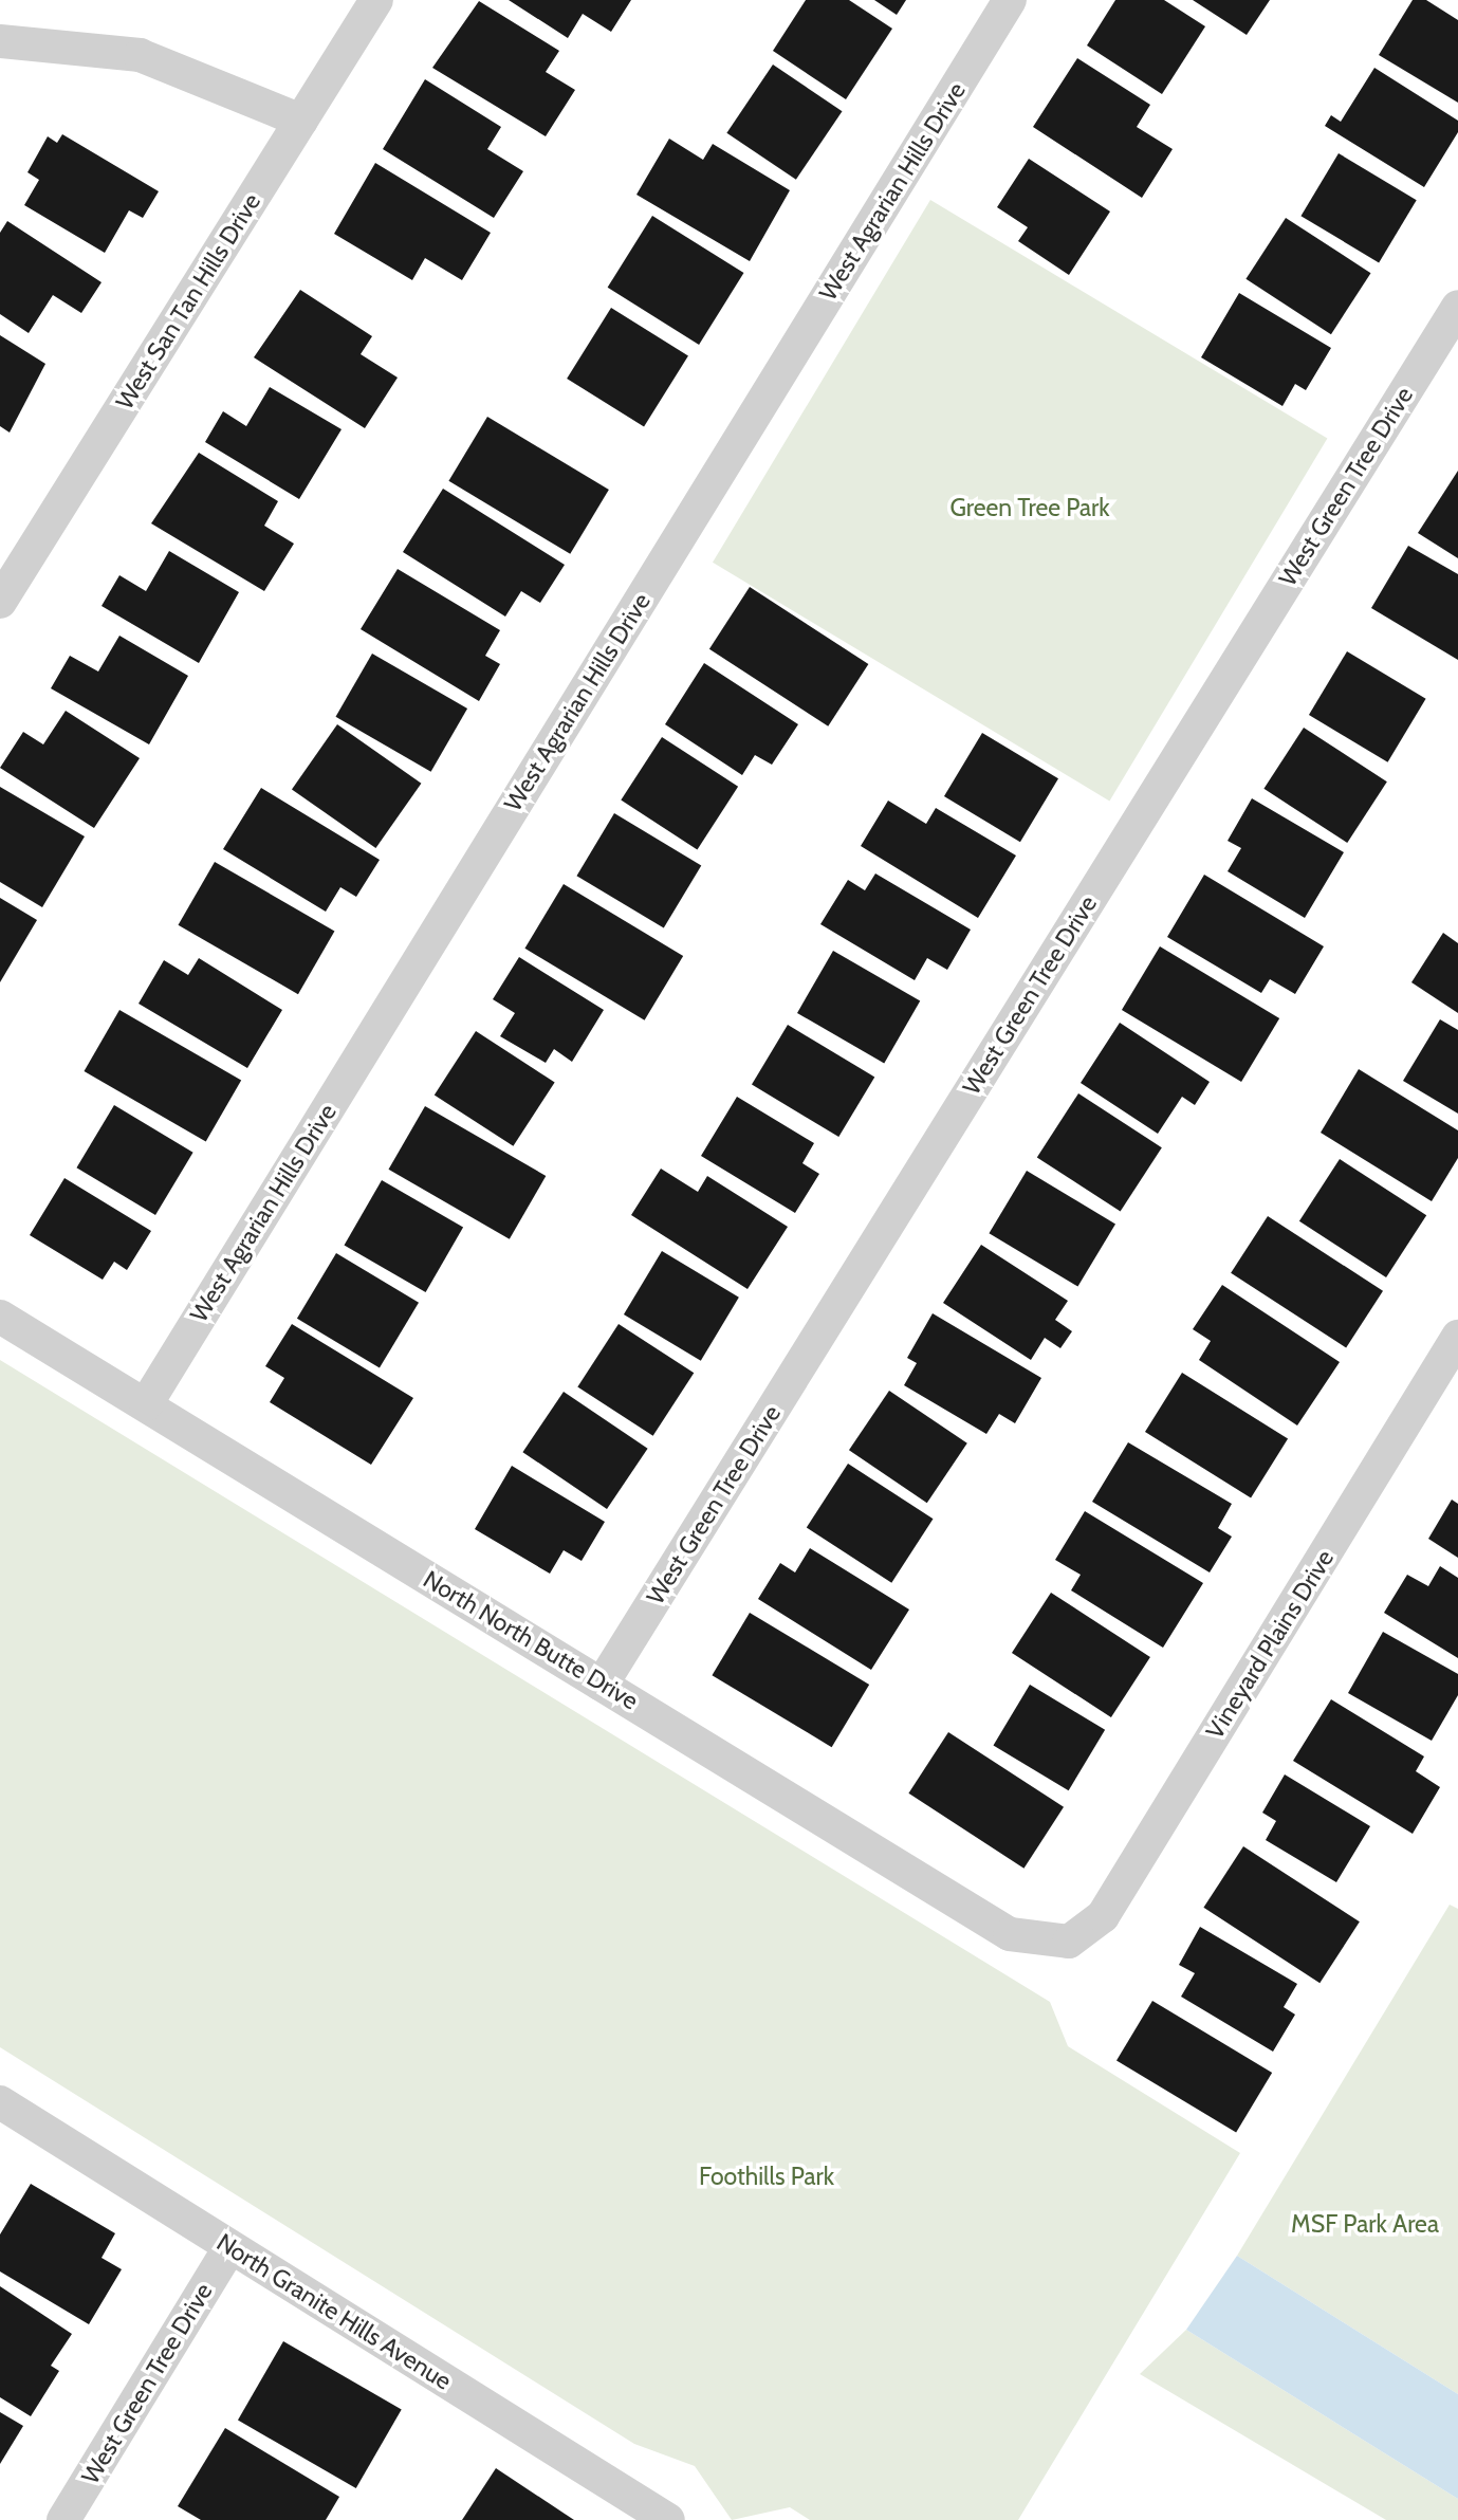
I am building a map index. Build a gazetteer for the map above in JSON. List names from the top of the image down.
{
  "streets": {
    "street": [
      "West Agrarian Hills Drive",
      "West San Tan Hills Drive",
      "West Green Tree Drive",
      "North North Butte Drive",
      "Vineyard Plains Drive",
      "North Granite Hills Avenue"
    ]
  },
  "crossings": [
    ["West Agrarian Hills Drive", "North North Butte Drive"],
    ["West Green Tree Drive", "North North Butte Drive"],
    ["West Green Tree Drive", "North Granite Hills Avenue"],
    ["North North Butte Drive", "Vineyard Plains Drive"]
  ],
  "parks": ["Green Tree Park", "Foothills Park", "MSF Park Area"]
}
